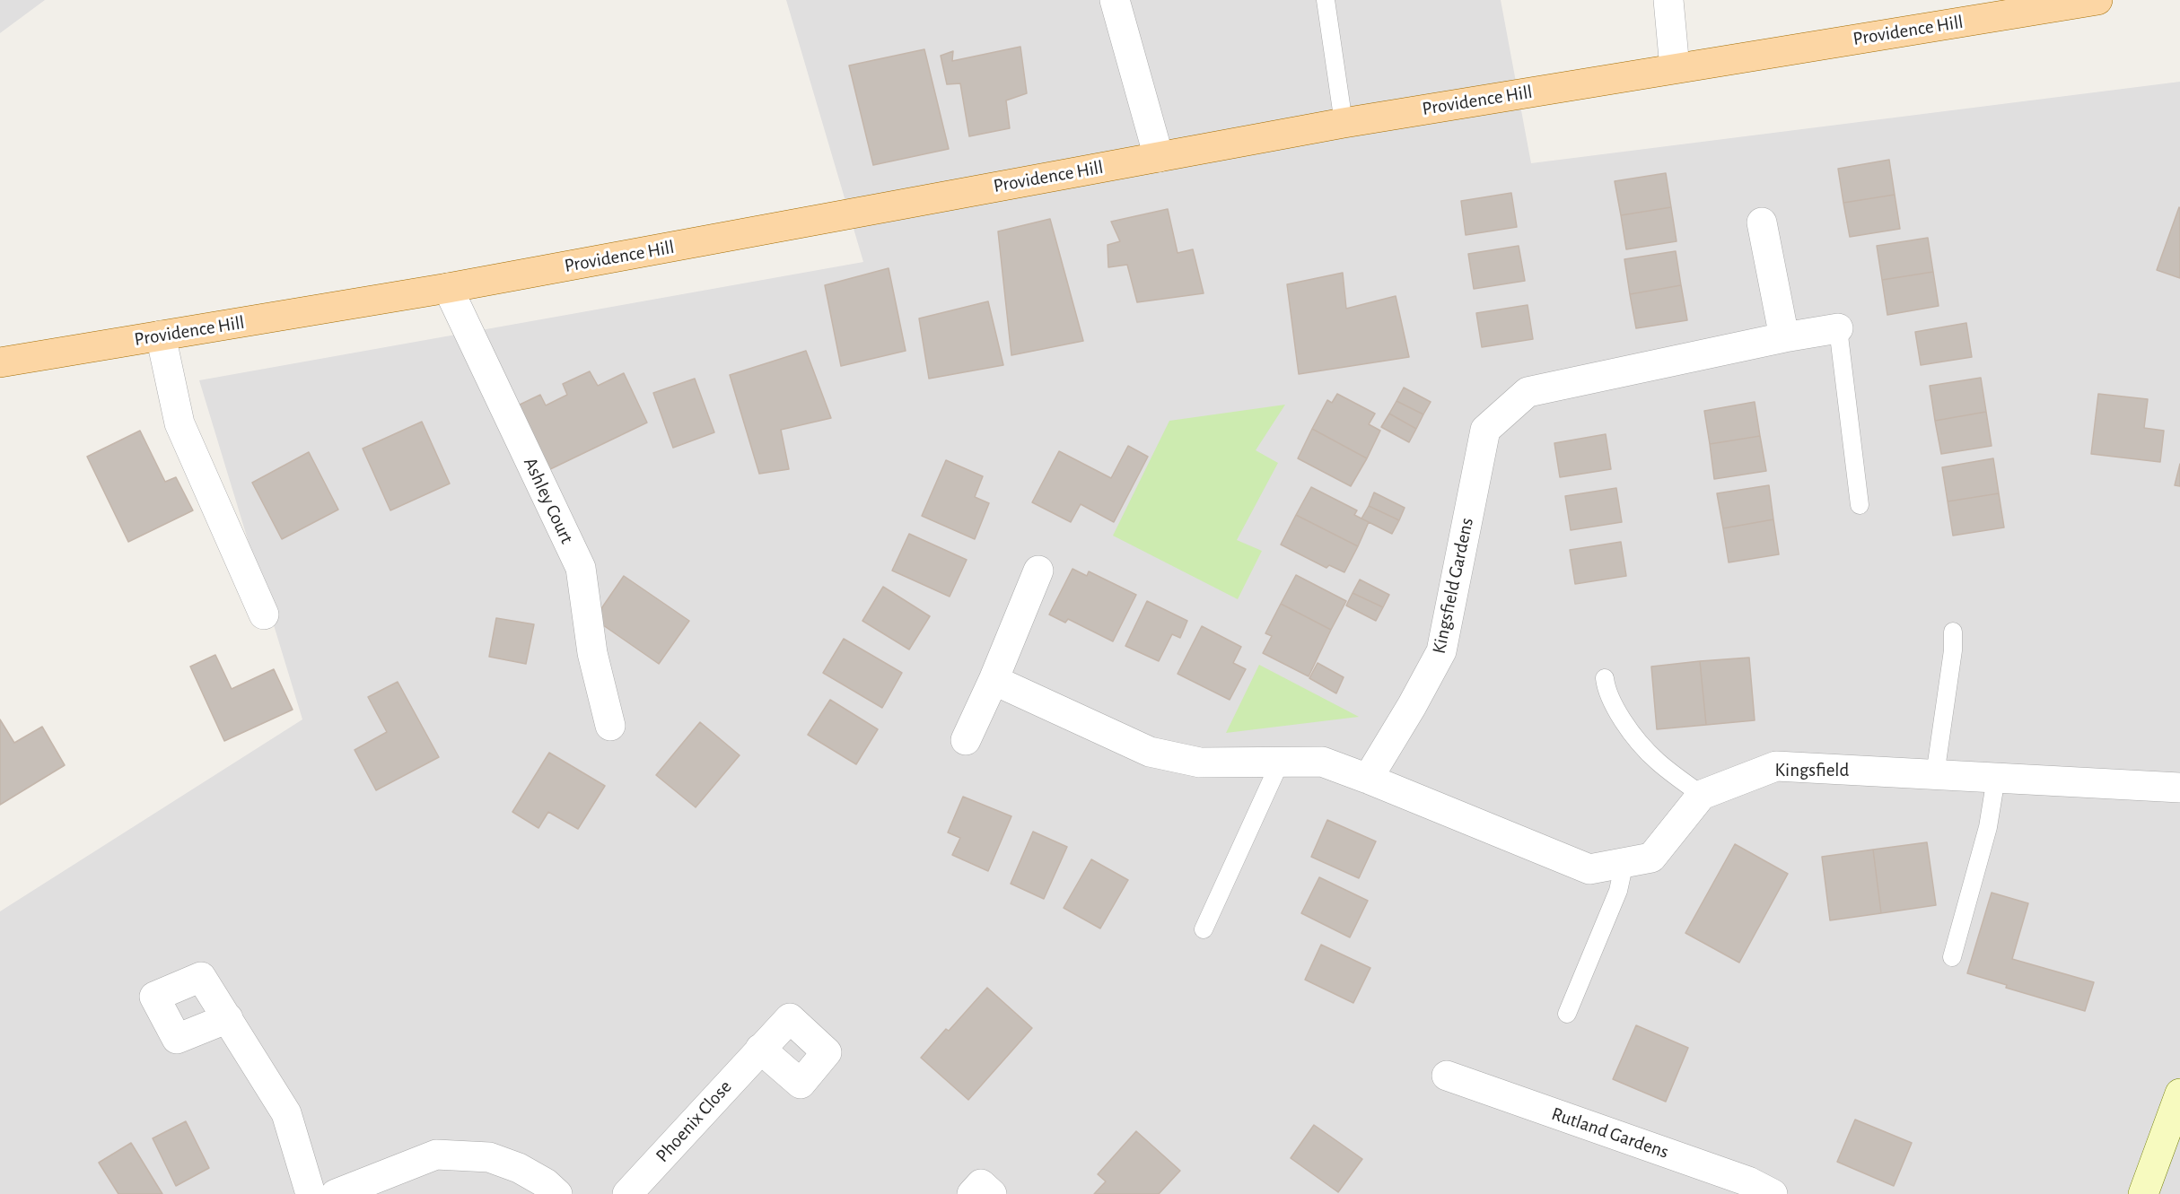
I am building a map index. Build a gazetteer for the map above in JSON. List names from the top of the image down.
{
  "streets": {
    "main road": ["Providence Hill"],
    "street": [
      "Ashley Court",
      "Kingsfield Gardens",
      "Kingsfield",
      "Phoenix Close",
      "Rutland Gardens"
    ]
  },
  "crossings": [
    ["Providence Hill", "Ashley Court"]
  ]
}
